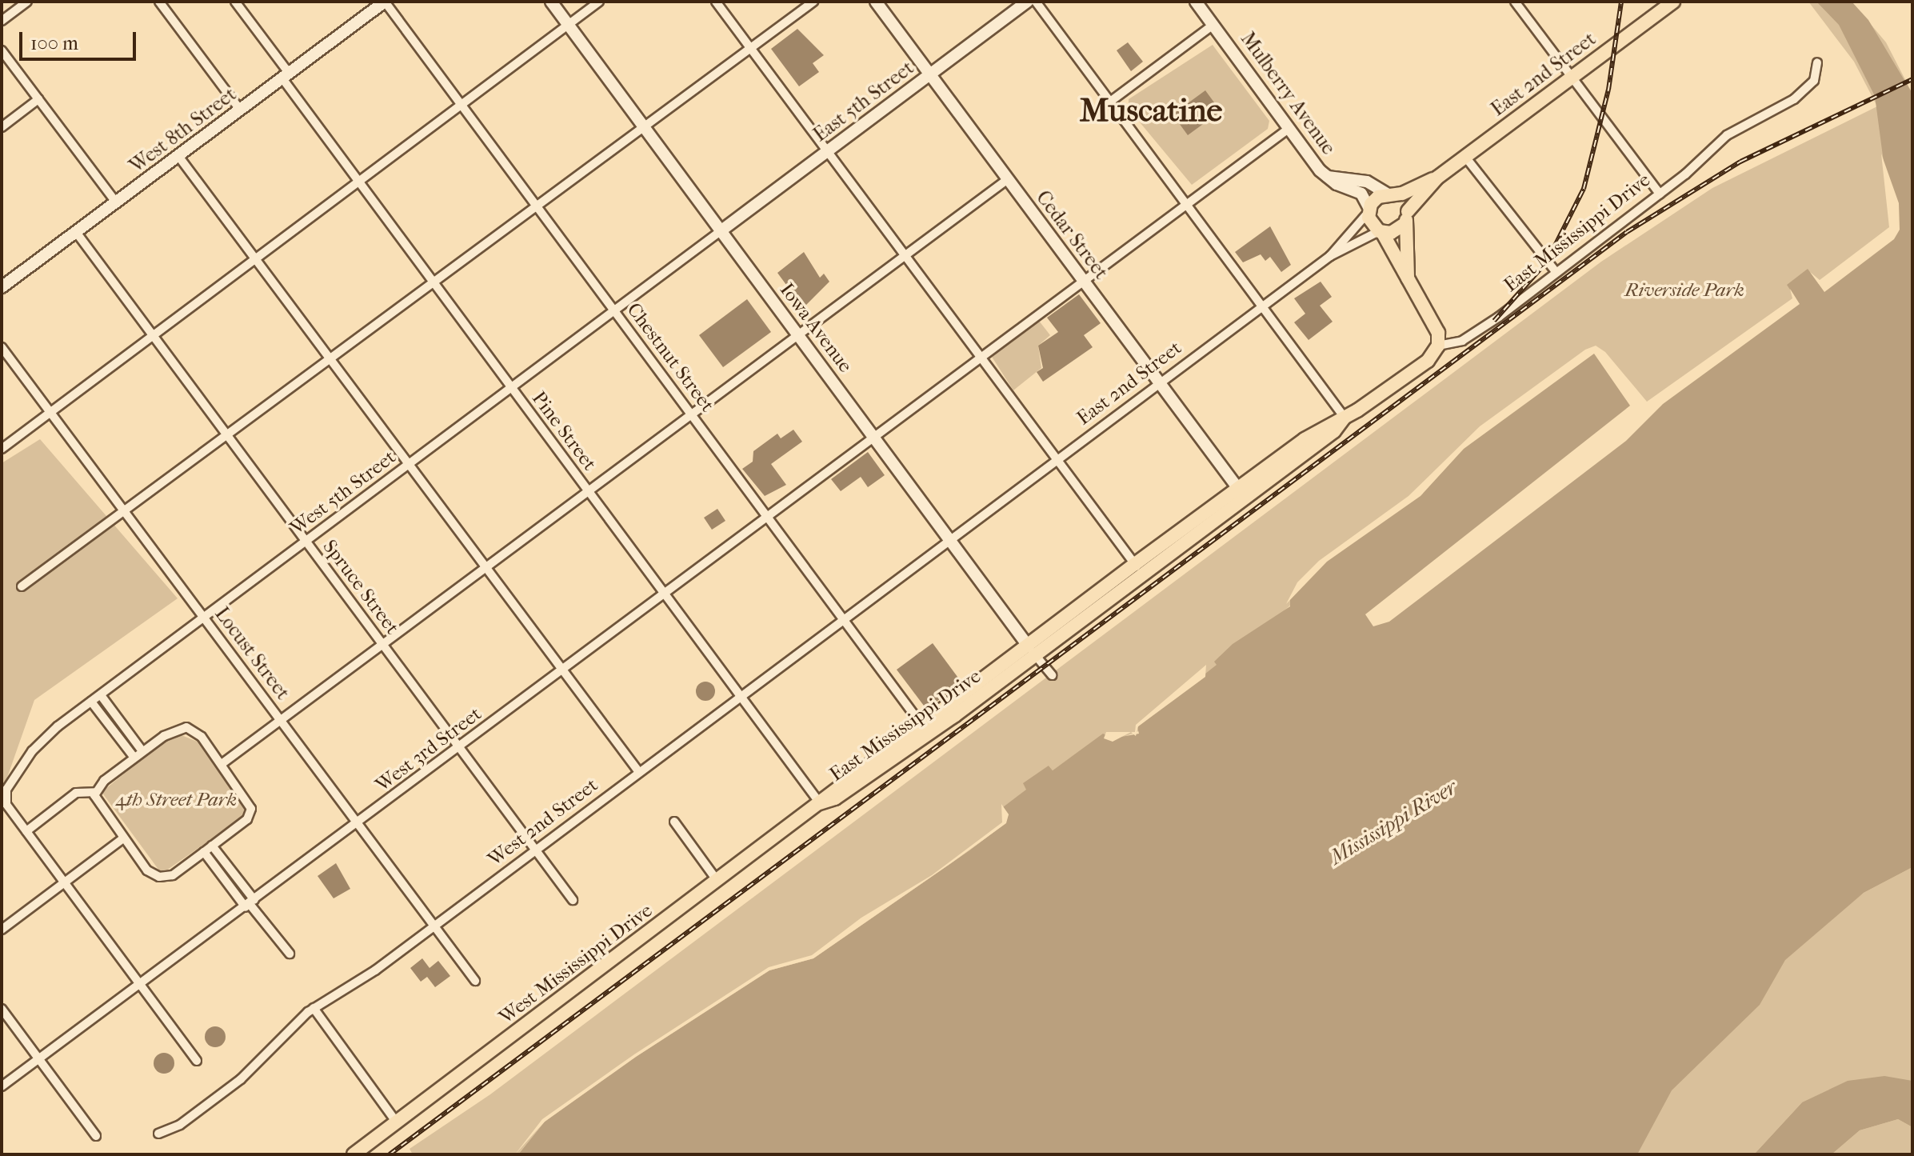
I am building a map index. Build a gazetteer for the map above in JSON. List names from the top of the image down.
{
  "streets": {
    "main road": [
      "East 2nd Street",
      "Mulberry Avenue",
      "East 5th Street",
      "West 8th Street",
      "East Mississippi Drive",
      "Cedar Street",
      "Iowa Avenue",
      "West Mississippi Drive"
    ],
    "street": [
      "Chestnut Street",
      "Pine Street",
      "West 5th Street",
      "Spruce Street",
      "Locust Street",
      "West 3rd Street",
      "West 2nd Street"
    ]
  },
  "crossings": [
    ["East 2nd Street", "Mulberry Avenue"],
    ["East 2nd Street", "Cedar Street"],
    ["East 2nd Street", "Iowa Avenue"],
    ["East 2nd Street", "West 2nd Street"],
    ["Mulberry Avenue", "West 3rd Street"],
    ["East 5th Street", "Cedar Street"],
    ["East 5th Street", "Iowa Avenue"],
    ["East 5th Street", "West 5th Street"],
    ["West 8th Street", "Chestnut Street"],
    ["West 8th Street", "Pine Street"],
    ["West 8th Street", "Spruce Street"],
    ["East Mississippi Drive", "Cedar Street"],
    ["East Mississippi Drive", "Iowa Avenue"],
    ["East Mississippi Drive", "Chestnut Street"],
    ["East Mississippi Drive", "Pine Street"],
    ["East Mississippi Drive", "West Mississippi Drive"],
    ["Cedar Street", "West 3rd Street"],
    ["Iowa Avenue", "West 5th Street"],
    ["Iowa Avenue", "West 3rd Street"],
    ["Iowa Avenue", "West 2nd Street"],
    ["Chestnut Street", "West 5th Street"],
    ["Chestnut Street", "West 3rd Street"],
    ["Chestnut Street", "West 2nd Street"],
    ["Pine Street", "West 5th Street"],
    ["Pine Street", "West 3rd Street"],
    ["Pine Street", "West 2nd Street"],
    ["Pine Street", "West Mississippi Drive"],
    ["West 5th Street", "Spruce Street"],
    ["West 5th Street", "Locust Street"],
    ["Spruce Street", "West 3rd Street"],
    ["Spruce Street", "West 2nd Street"],
    ["Locust Street", "West 3rd Street"],
    ["Locust Street", "West 2nd Street"]
  ],
  "districts": ["Muscatine"],
  "water": ["Mississippi River"],
  "parks": ["Riverside Park", "4th Street Park"],
  "scale_bar": "100 m"
}
